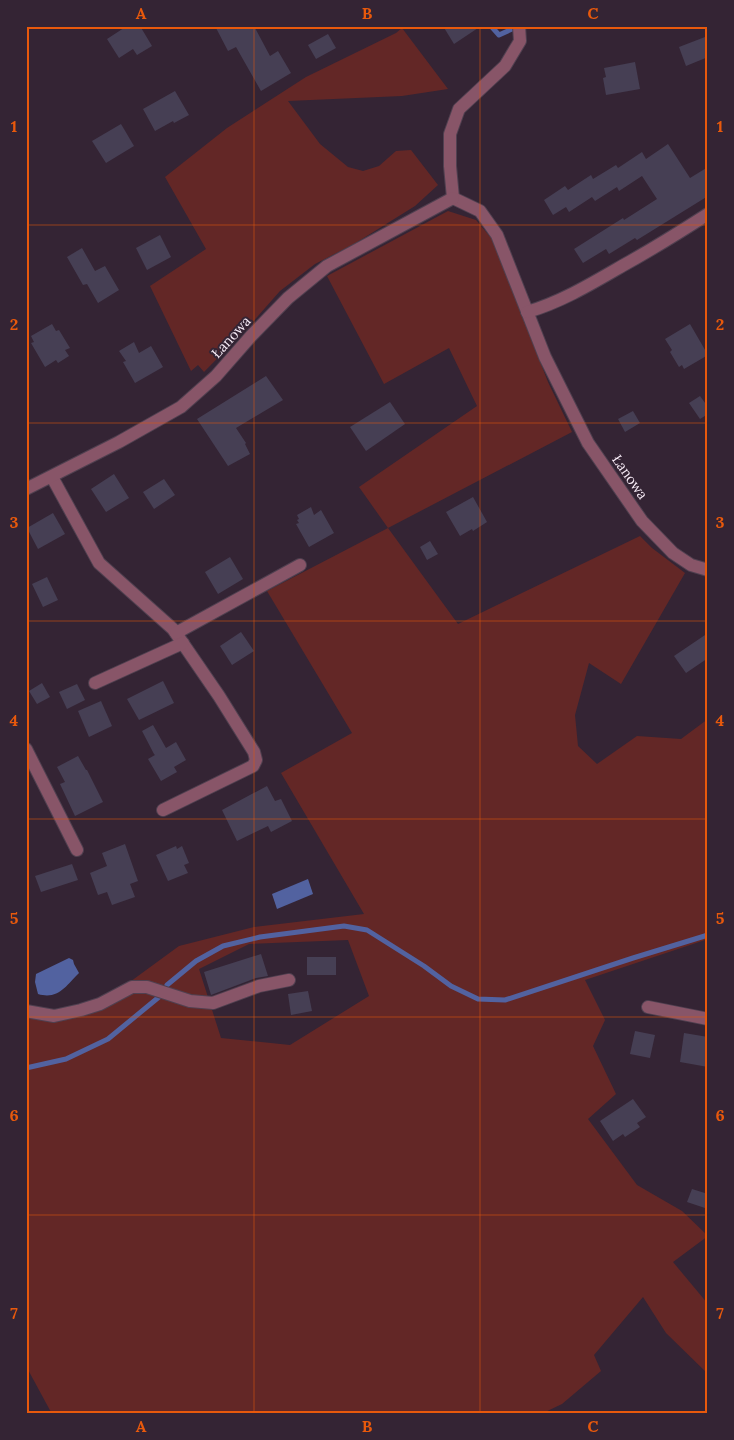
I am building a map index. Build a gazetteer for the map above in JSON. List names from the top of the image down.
{
  "streets": {
    "street": ["Łanowa"]
  },
  "grid": {
    "columns": ["A", "B", "C"],
    "rows": [
      "1",
      "2",
      "3",
      "4",
      "5",
      "6",
      "7"
    ]
  }
}
